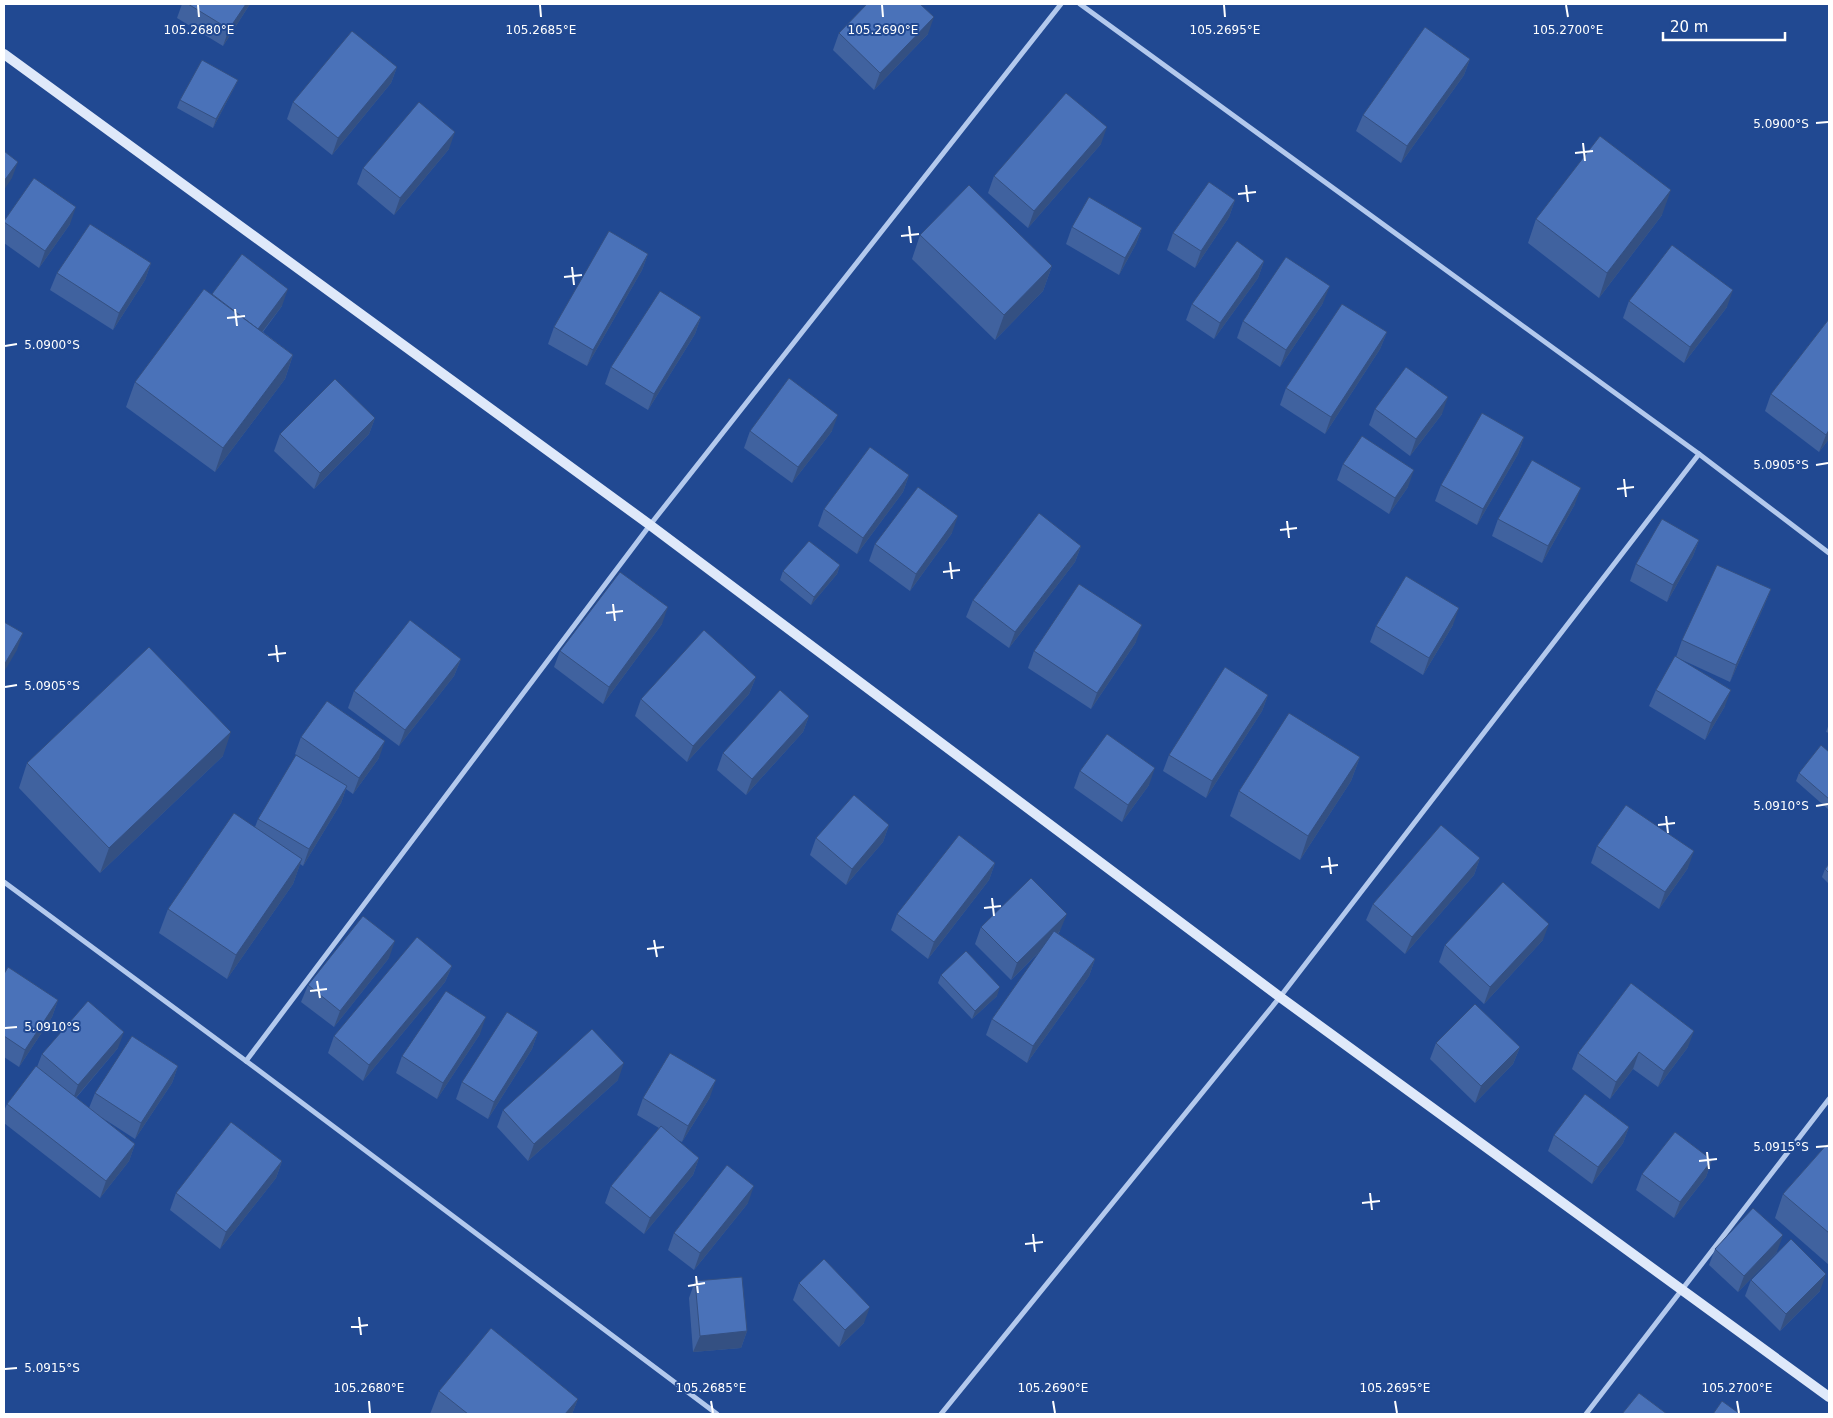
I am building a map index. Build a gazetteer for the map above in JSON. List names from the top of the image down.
{
  "scale_bar": "20 m",
  "coordinates": [
    "105.2680°E",
    "105.2685°E",
    "105.2690°E",
    "105.2695°E",
    "105.2700°E",
    "5.0900°S",
    "5.0905°S",
    "5.0910°S",
    "5.0915°S"
  ]
}
